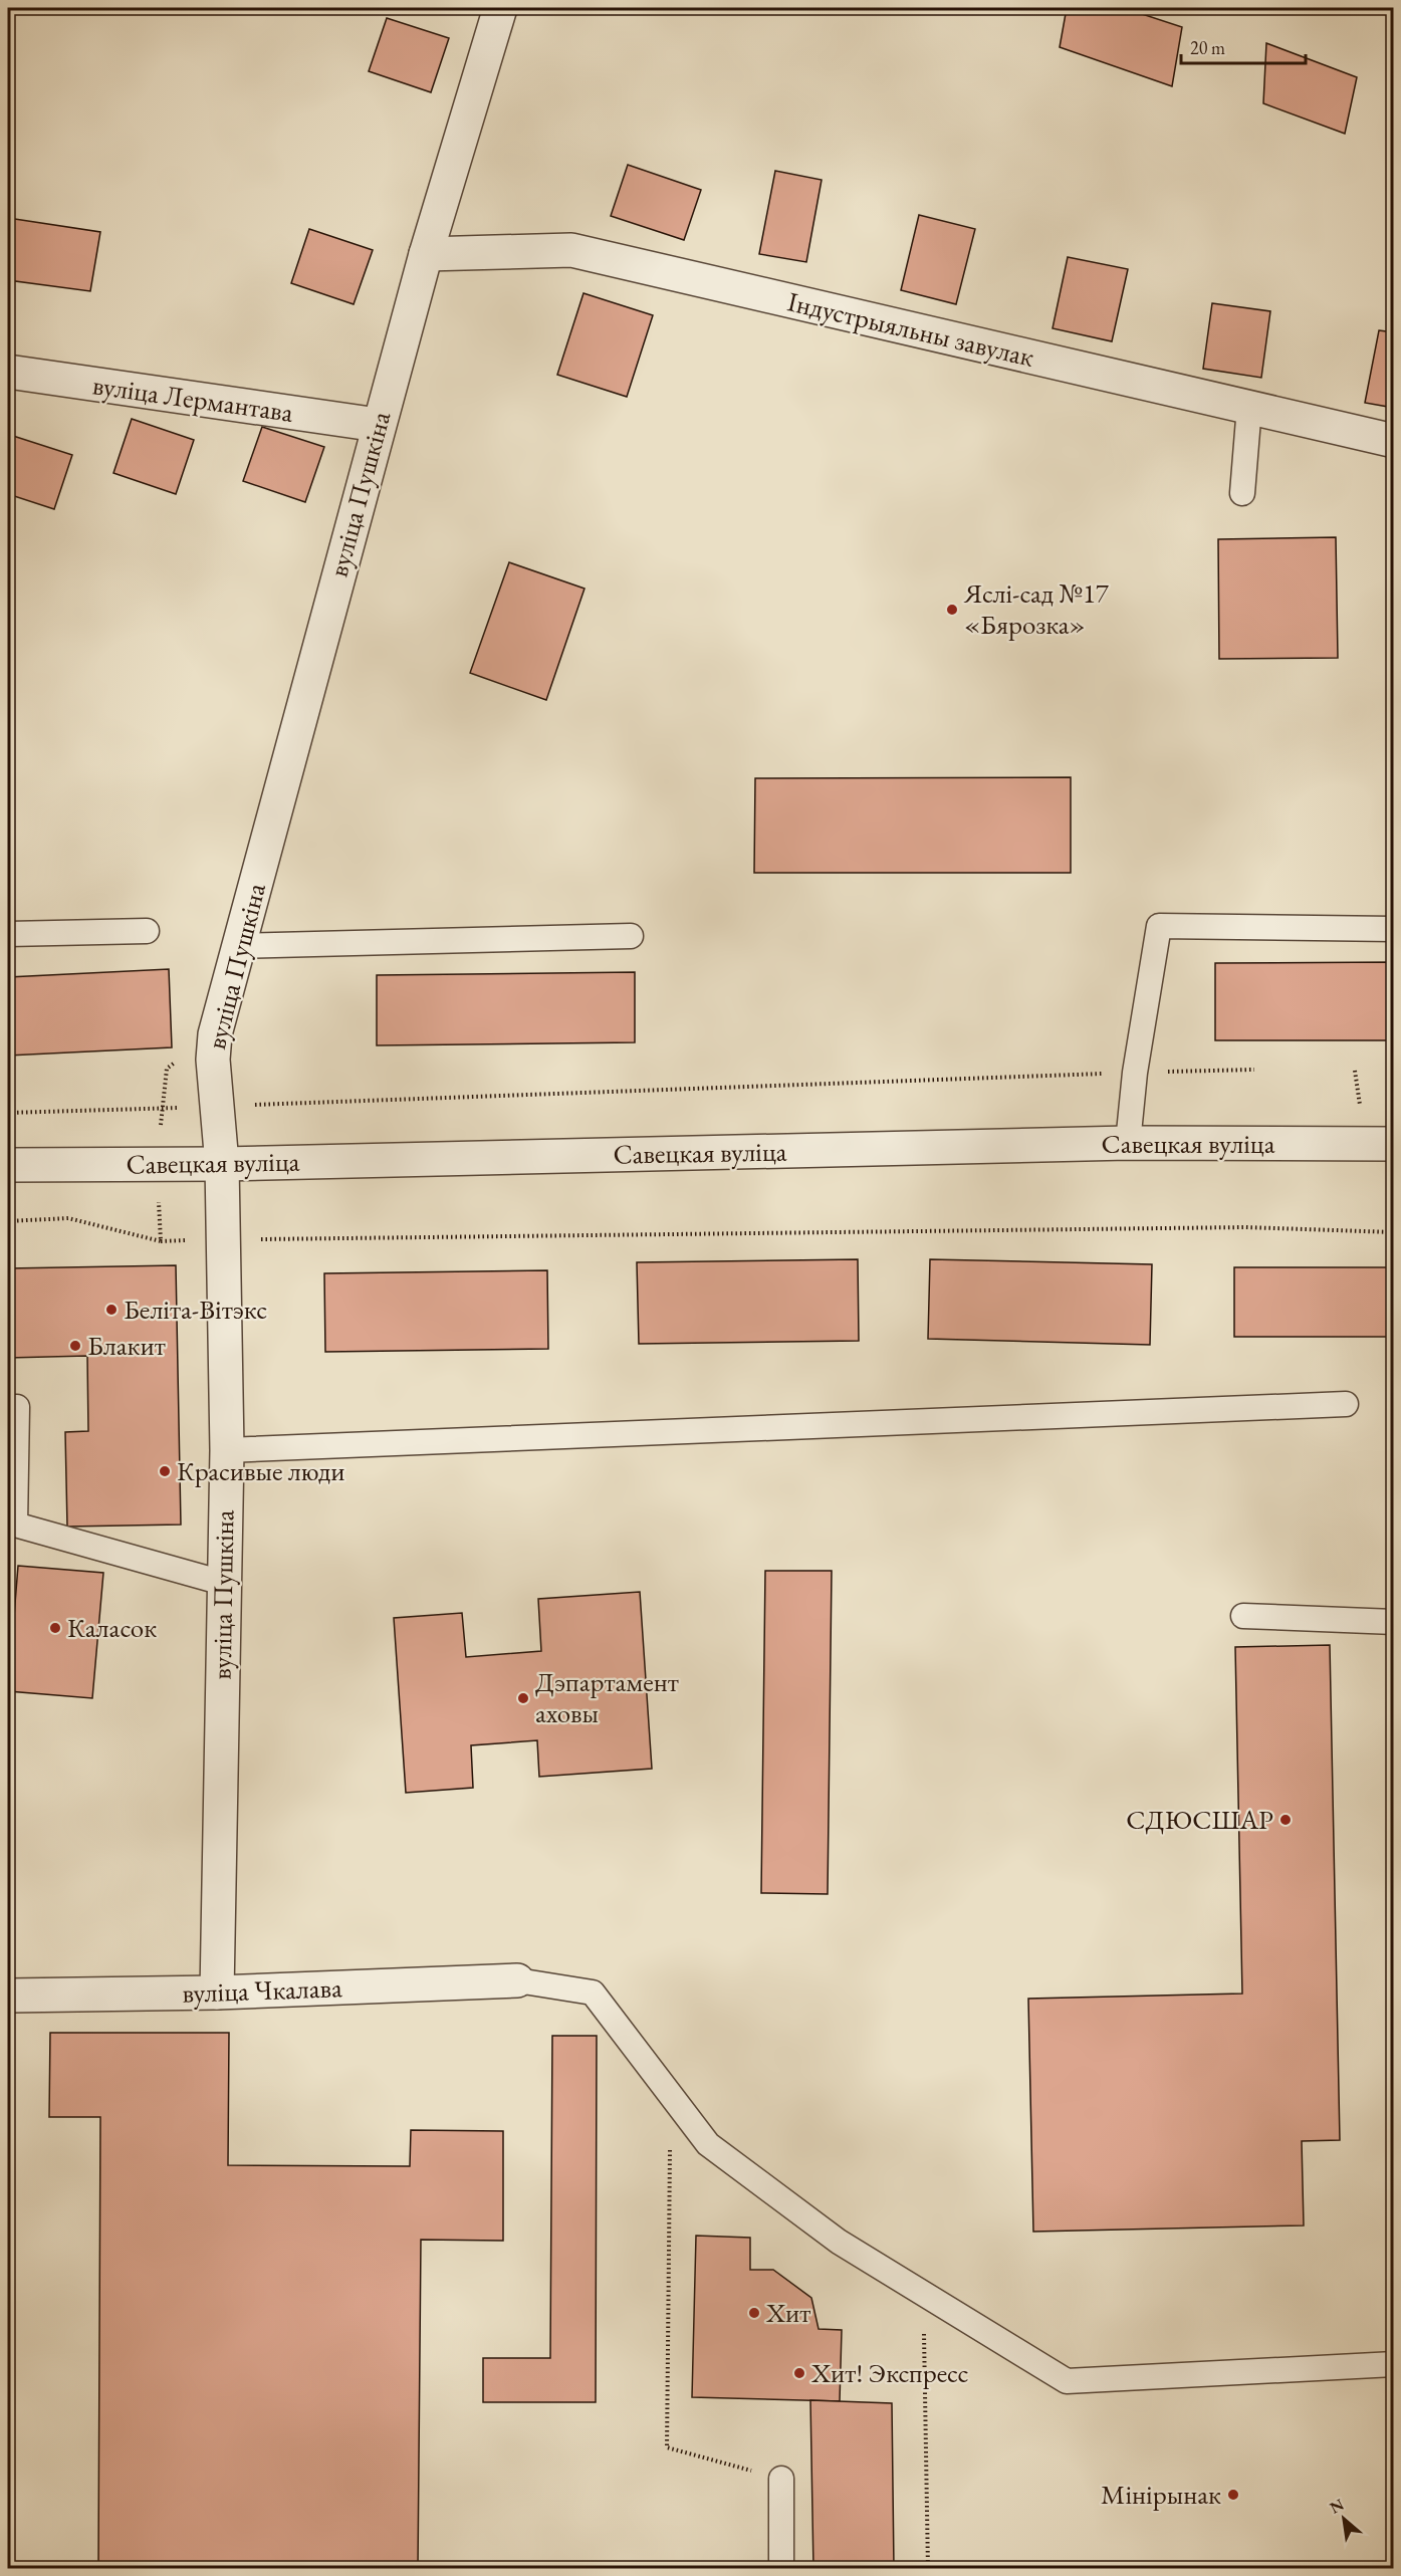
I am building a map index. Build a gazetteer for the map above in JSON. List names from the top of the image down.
{
  "streets": {
    "street": [
      "Індустрыяльны завулак",
      "вуліца Лермантава",
      "вуліца Пушкіна",
      "Савецкая вуліца",
      "вуліца Чкалава"
    ]
  },
  "crossings": [
    ["Індустрыяльны завулак", "вуліца Пушкіна"],
    ["вуліца Лермантава", "вуліца Пушкіна"],
    ["вуліца Пушкіна", "Савецкая вуліца"],
    ["вуліца Пушкіна", "вуліца Чкалава"]
  ],
  "places": [
    "Яслі-сад №17 «Бярозка»",
    "Беліта-Вітэкс",
    "Блакит",
    "Красивые люди",
    "Каласок",
    "Дэпартамент аховы",
    "СДЮСШАР",
    "Хит",
    "Хит! Экспресс",
    "Мінірынак"
  ],
  "scale_bar": "20 m",
  "north": "top left"
}
